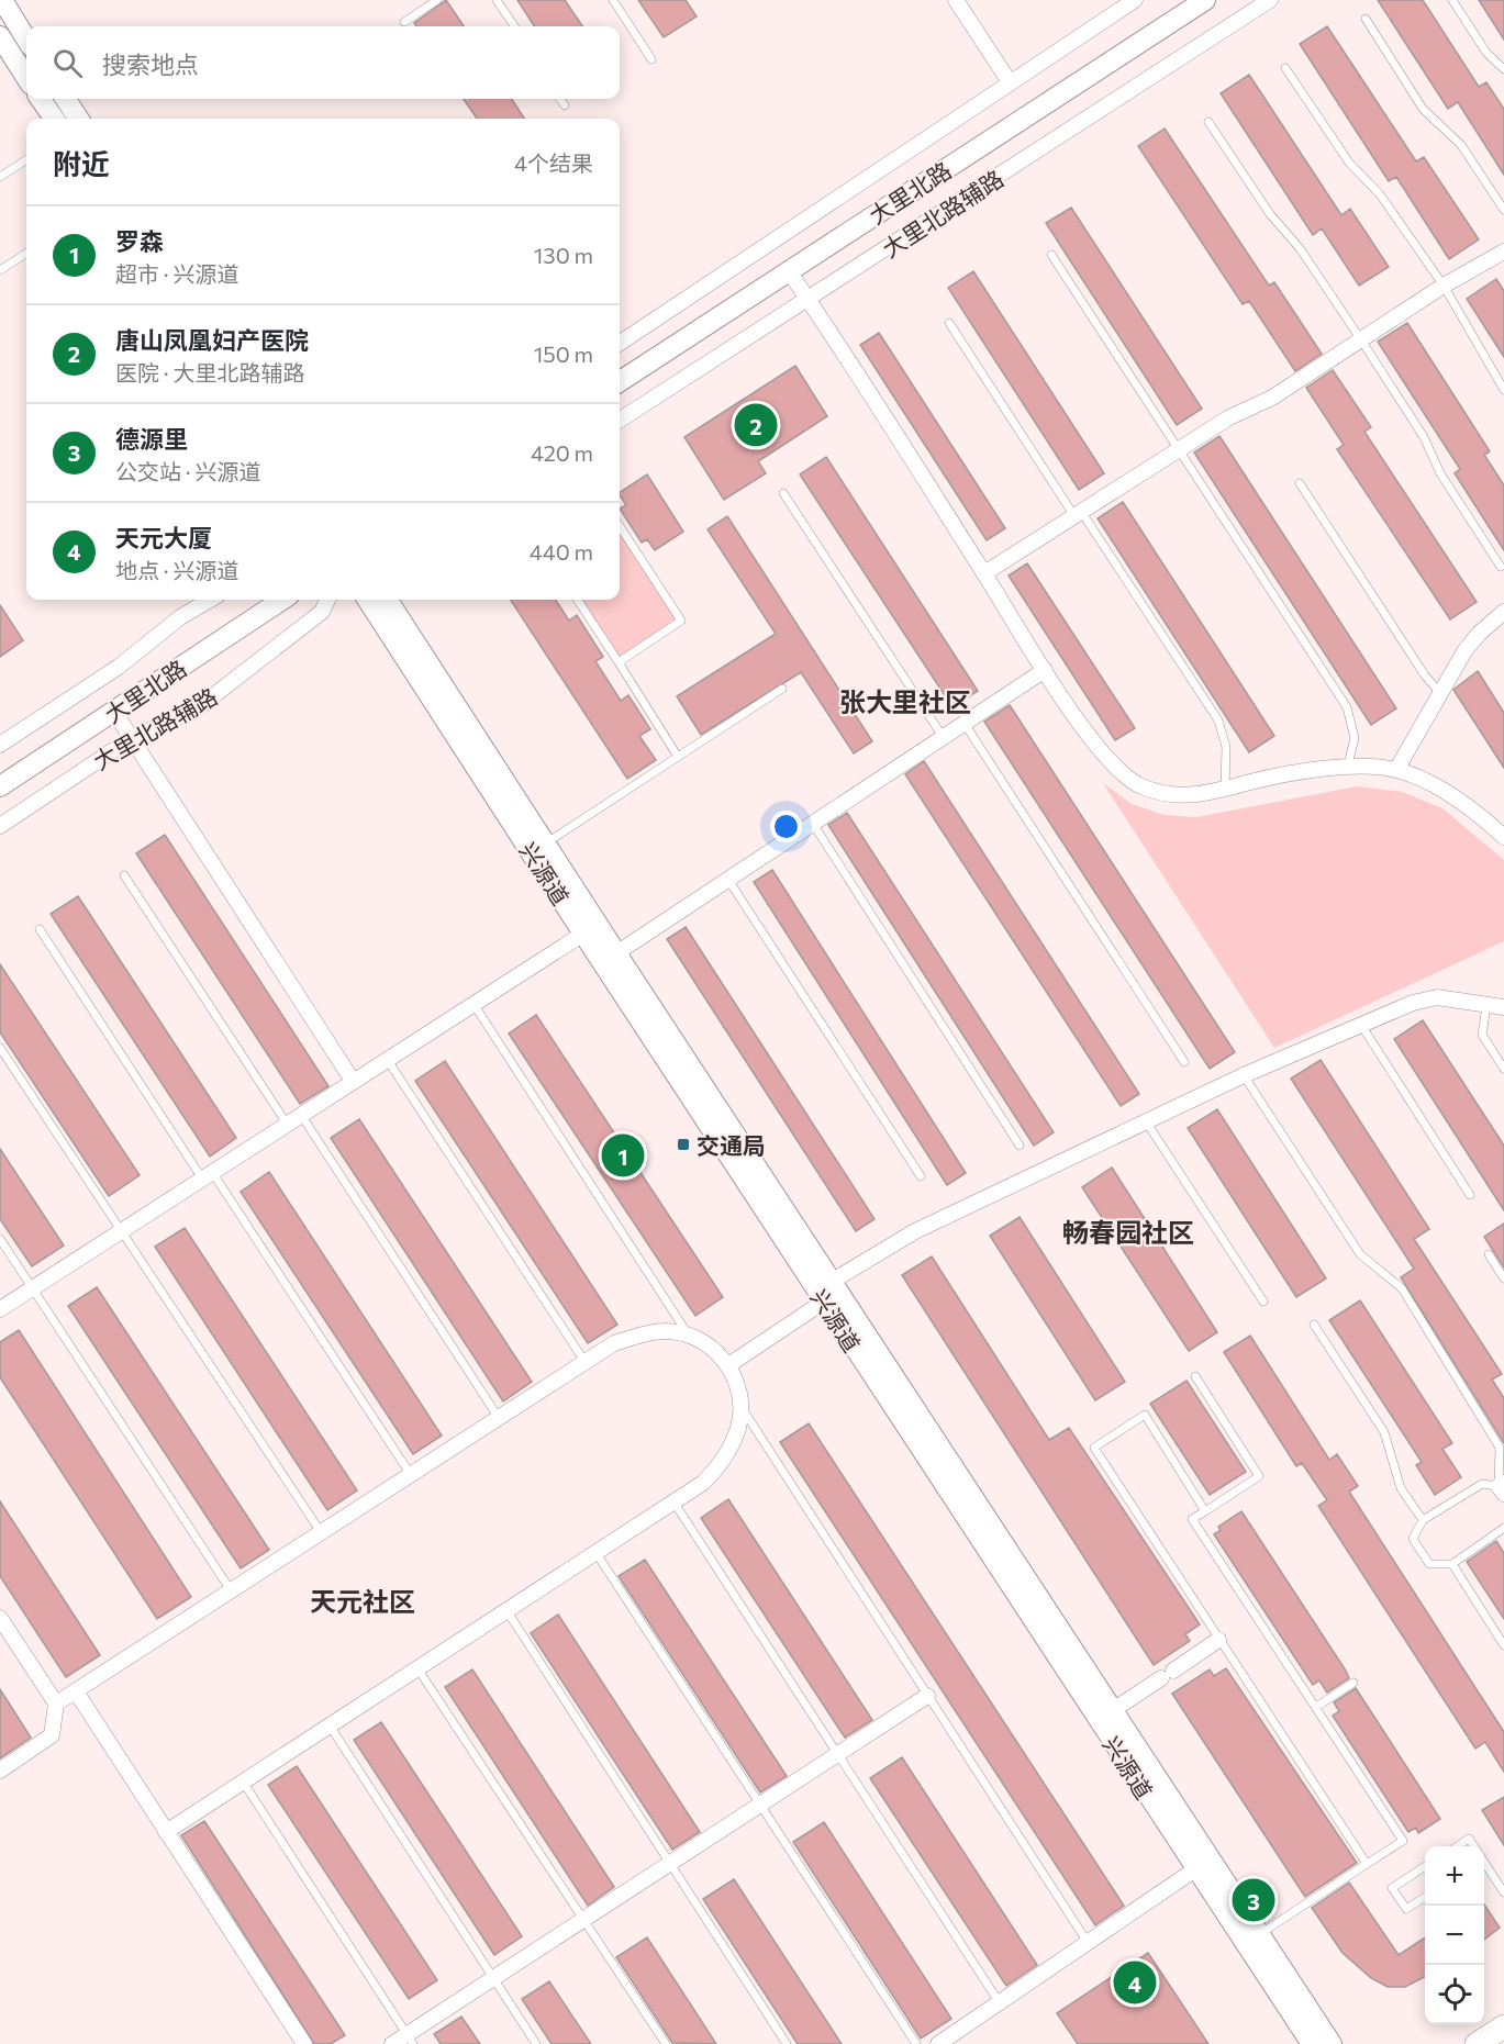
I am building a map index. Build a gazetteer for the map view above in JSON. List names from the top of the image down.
{
  "streets": {
    "main road": ["大里北路", "兴源道"],
    "street": ["大里北路辅路"]
  },
  "districts": ["张大里社区", "畅春园社区", "天元社区"],
  "places": {
    "transit": ["交通局"]
  },
  "page": {
    "search": "搜索地点",
    "heading": ["附近", "4个结果"],
    "list": [
      {
        "mark": "1",
        "name": "罗森",
        "note": "超市 · 兴源道",
        "value": "130 m"
      },
      {
        "mark": "2",
        "name": "唐山凤凰妇产医院",
        "note": "医院 · 大里北路辅路",
        "value": "150 m"
      },
      {
        "mark": "3",
        "name": "德源里",
        "note": "公交站 · 兴源道",
        "value": "420 m"
      },
      {
        "mark": "4",
        "name": "天元大厦",
        "note": "地点 · 兴源道",
        "value": "440 m"
      }
    ],
    "pins": [
      "2",
      "1",
      "3",
      "4"
    ],
    "map_buttons": ["+", "−"]
  }
}
